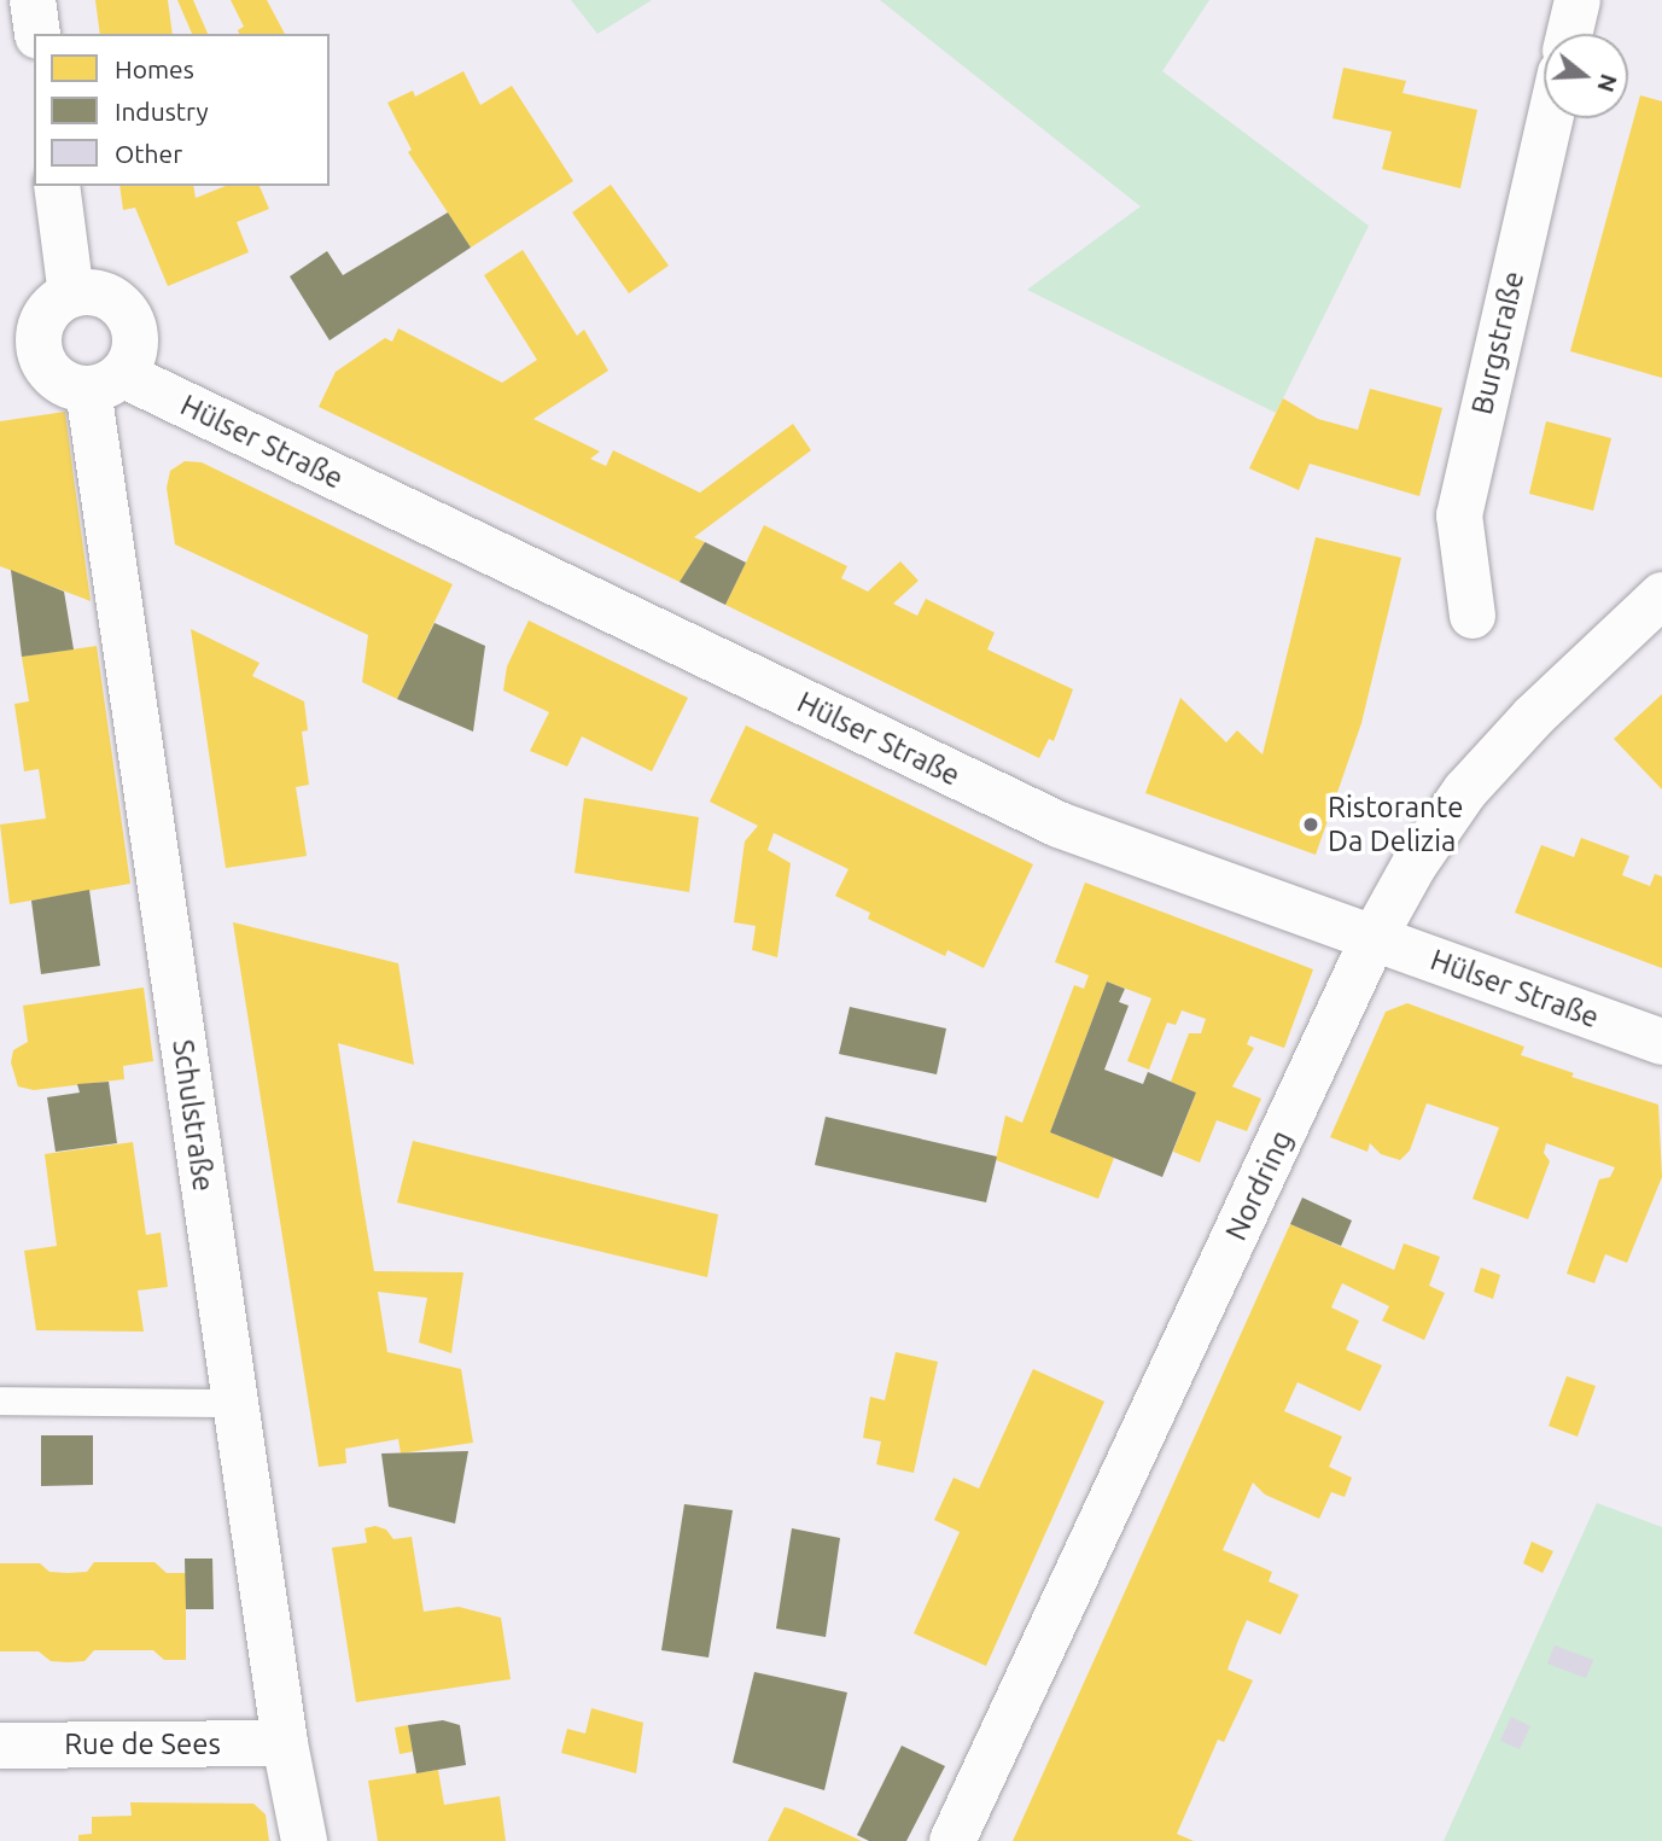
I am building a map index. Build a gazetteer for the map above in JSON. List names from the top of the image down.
{
  "streets": {
    "street": [
      "Burgstraße",
      "Hülser Straße",
      "Schulstraße",
      "Nordring",
      "Rue de Sees"
    ]
  },
  "crossings": [
    ["Hülser Straße", "Schulstraße"],
    ["Hülser Straße", "Nordring"],
    ["Schulstraße", "Rue de Sees"]
  ],
  "places": ["Ristorante Da Delizia"],
  "legend": ["Homes", "Industry", "Other"],
  "north": "right"
}
